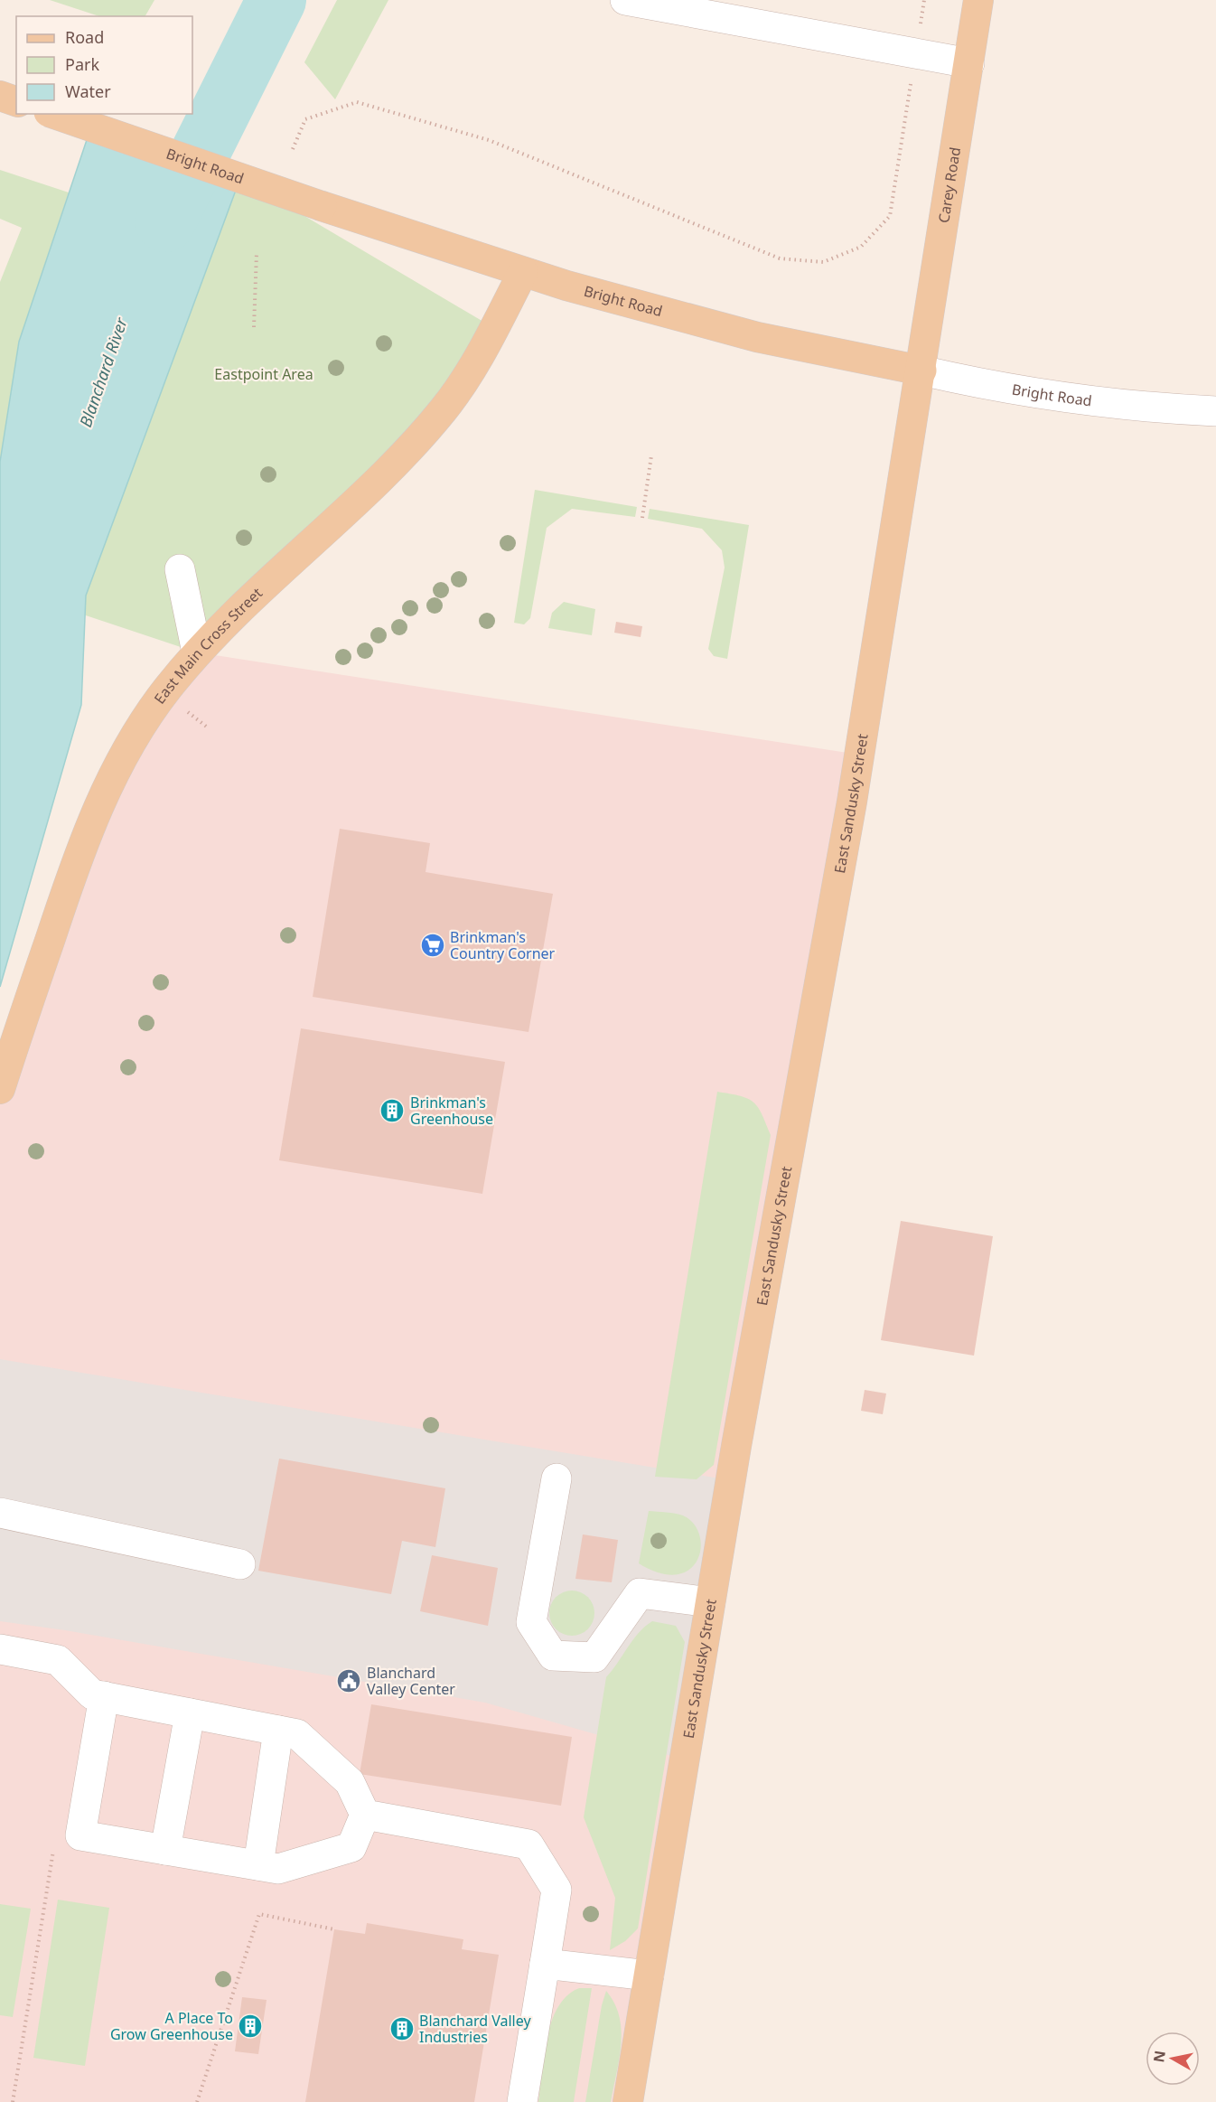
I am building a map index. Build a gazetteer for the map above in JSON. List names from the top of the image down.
{
  "streets": {
    "main road": [
      "Bright Road",
      "Carey Road",
      "East Main Cross Street",
      "East Sandusky Street"
    ]
  },
  "crossings": [
    ["Bright Road", "Carey Road"],
    ["Bright Road", "East Main Cross Street"],
    ["Bright Road", "East Sandusky Street"],
    ["Carey Road", "East Sandusky Street"]
  ],
  "water": ["Blanchard River"],
  "parks": ["Eastpoint Area"],
  "places": {
    "supermarket": ["Brinkman's Country Corner"],
    "building": ["Brinkman's Greenhouse", "A Place To Grow Greenhouse", "Blanchard Valley Industries"],
    "public building": ["Blanchard Valley Center"]
  },
  "legend": ["Road", "Park", "Water"],
  "north": "left"
}
